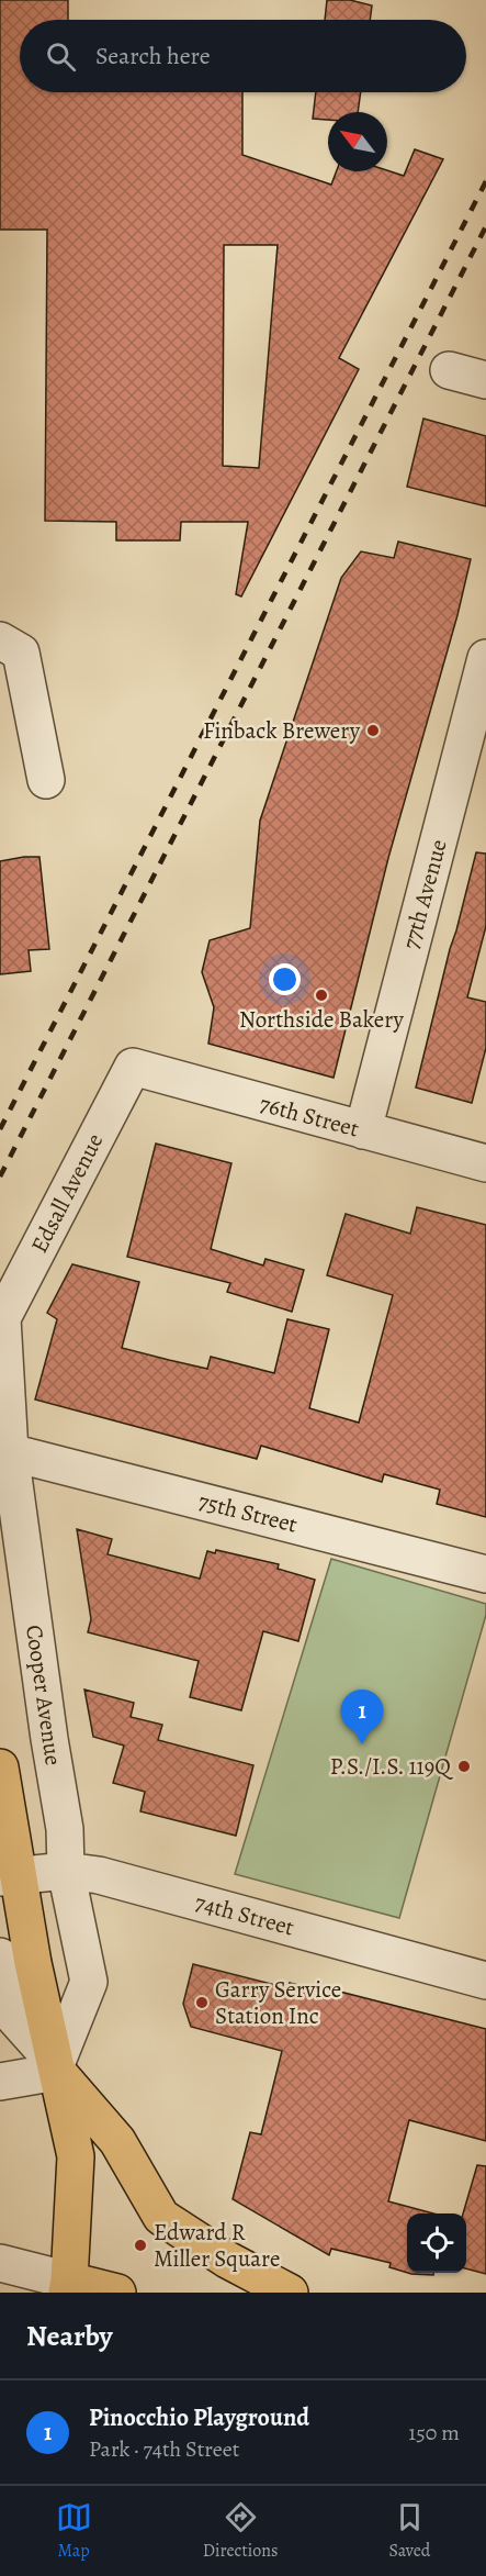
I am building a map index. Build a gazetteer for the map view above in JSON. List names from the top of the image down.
{
  "streets": {
    "street": [
      "77th Avenue",
      "76th Street",
      "Edsall Avenue",
      "75th Street",
      "Cooper Avenue",
      "74th Street"
    ]
  },
  "crossings": [
    ["77th Avenue", "76th Street"],
    ["76th Street", "Edsall Avenue"],
    ["Edsall Avenue", "Cooper Avenue"],
    ["75th Street", "Cooper Avenue"],
    ["Cooper Avenue", "74th Street"]
  ],
  "places": [
    "Finback Brewery",
    "Northside Bakery",
    "P.S./I.S. 119Q",
    "Garry Service Station Inc",
    "Edward R Miller Square"
  ],
  "north": "top left",
  "page": {
    "search": "Search here",
    "pins": "1",
    "heading": "Nearby",
    "list": [
      {
        "mark": "1",
        "name": "Pinocchio Playground",
        "note": "Park · 74th Street",
        "value": "150 m"
      }
    ],
    "nav": ["Map", "Directions", "Saved"]
  }
}
